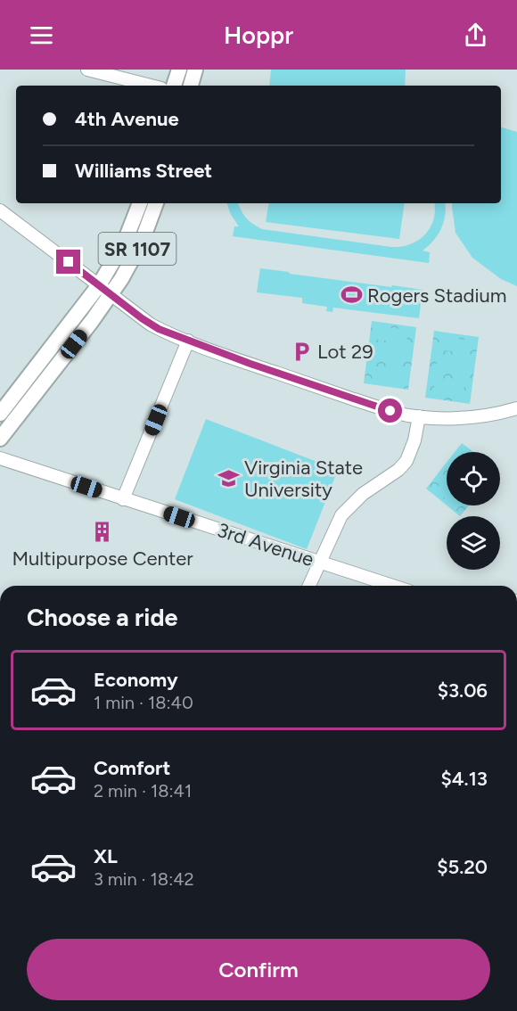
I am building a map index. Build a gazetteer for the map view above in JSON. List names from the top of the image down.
{
  "streets": {
    "main road": ["SR 1107"],
    "street": ["3rd Avenue"]
  },
  "places": {
    "sports": ["Rogers Stadium"],
    "parking": ["Lot 29"],
    "school or university": ["Virginia State University"],
    "building": ["Multipurpose Center"]
  },
  "page": {
    "header": "Hoppr",
    "banner": ["4th Avenue", "Williams Street"],
    "heading": "Choose a ride",
    "list": [
      {
        "name": "Economy",
        "note": "1 min · 18:40",
        "value": "$3.06"
      },
      {
        "name": "Comfort",
        "note": "2 min · 18:41",
        "value": "$4.13"
      },
      {
        "name": "XL",
        "note": "3 min · 18:42",
        "value": "$5.20"
      }
    ],
    "buttons": "Confirm"
  }
}
